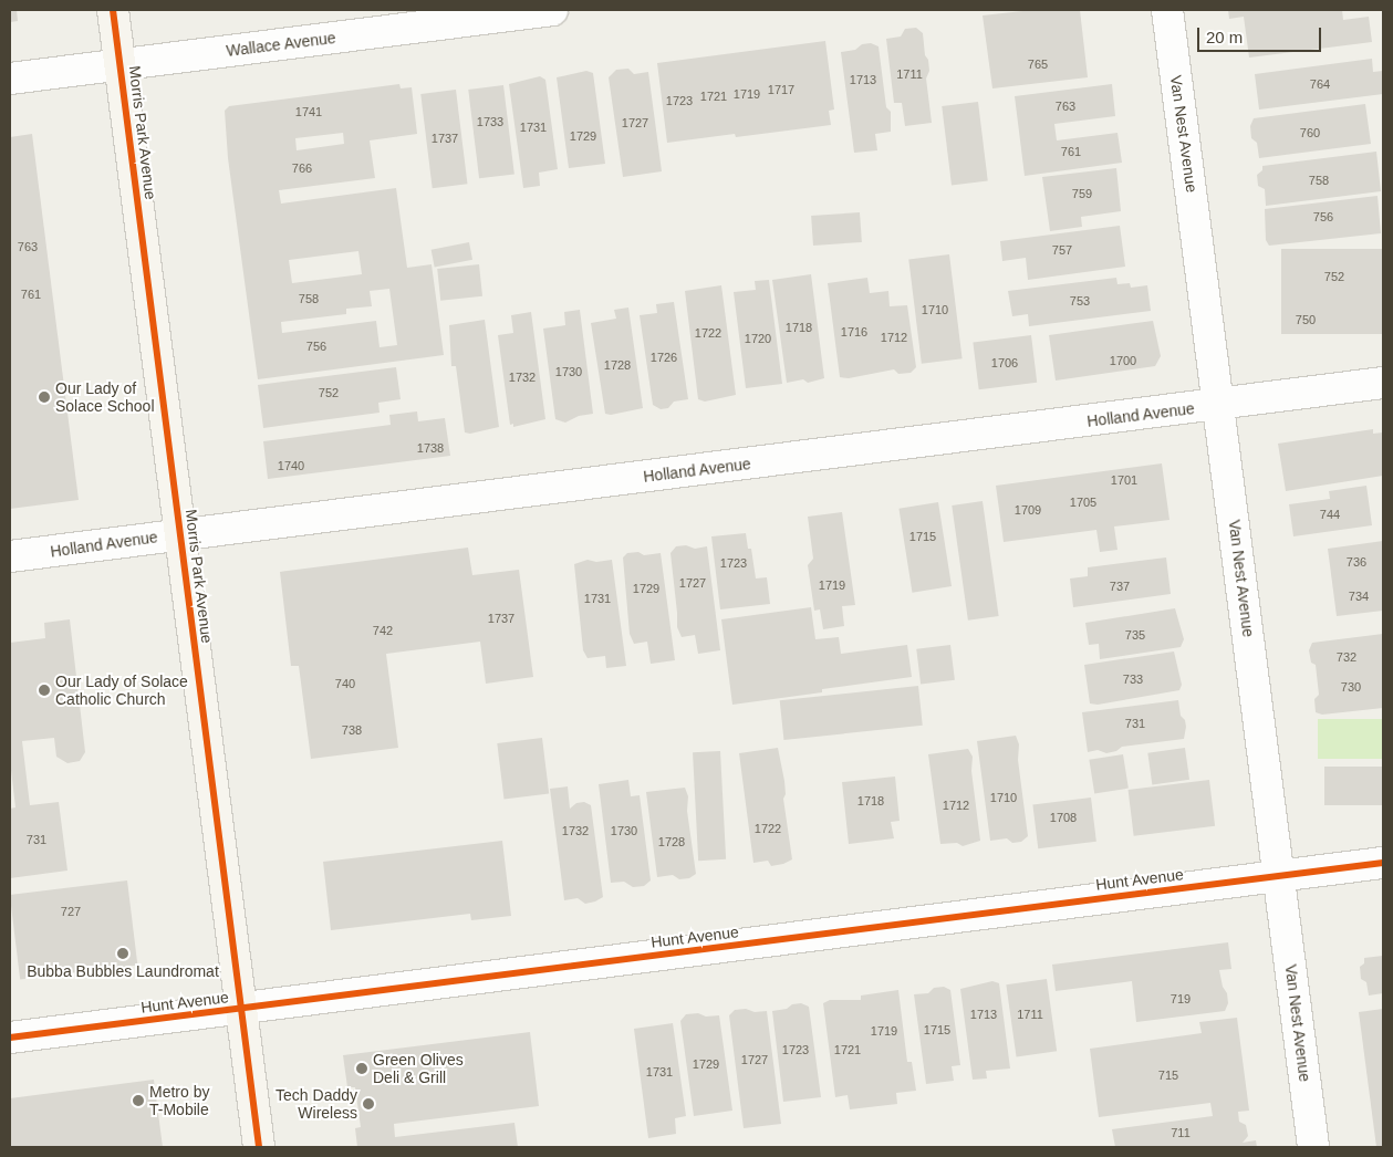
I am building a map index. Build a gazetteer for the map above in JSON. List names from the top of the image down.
{
  "streets": {
    "main road": ["Morris Park Avenue"],
    "street": [
      "Wallace Avenue",
      "Van Nest Avenue",
      "Holland Avenue",
      "Hunt Avenue"
    ]
  },
  "crossings": [
    ["Wallace Avenue", "Morris Park Avenue"],
    ["Morris Park Avenue", "Holland Avenue"],
    ["Morris Park Avenue", "Hunt Avenue"],
    ["Van Nest Avenue", "Holland Avenue"],
    ["Van Nest Avenue", "Hunt Avenue"]
  ],
  "places": [
    "Our Lady of Solace School",
    "Our Lady of Solace Catholic Church",
    "Bubba Bubbles Laundromat",
    "Green Olives Deli & Grill",
    "Metro by T-Mobile",
    "Tech Daddy Wireless"
  ],
  "house_numbers": [
    "765",
    "1711",
    "1713",
    "764",
    "1717",
    "1719",
    "1721",
    "1723",
    "763",
    "1741",
    "1733",
    "1727",
    "1731",
    "760",
    "1729",
    "1737",
    "761",
    "766",
    "758",
    "759",
    "756",
    "763",
    "757",
    "752",
    "761",
    "758",
    "753",
    "1710",
    "750",
    "1718",
    "1716",
    "1722",
    "1712",
    "1720",
    "756",
    "1726",
    "1700",
    "1706",
    "1728",
    "1730",
    "1732",
    "752",
    "1738",
    "1740",
    "1701",
    "1705",
    "1709",
    "744",
    "1715",
    "736",
    "1723",
    "1727",
    "1719",
    "737",
    "1729",
    "734",
    "1731",
    "1737",
    "742",
    "735",
    "732",
    "733",
    "740",
    "730",
    "731",
    "738",
    "1710",
    "1718",
    "1712",
    "1708",
    "1722",
    "1732",
    "1730",
    "731",
    "1728",
    "727",
    "719",
    "1713",
    "1711",
    "1715",
    "1719",
    "1723",
    "1721",
    "1727",
    "1729",
    "1731",
    "715",
    "711"
  ],
  "scale_bar": "20 m"
}
